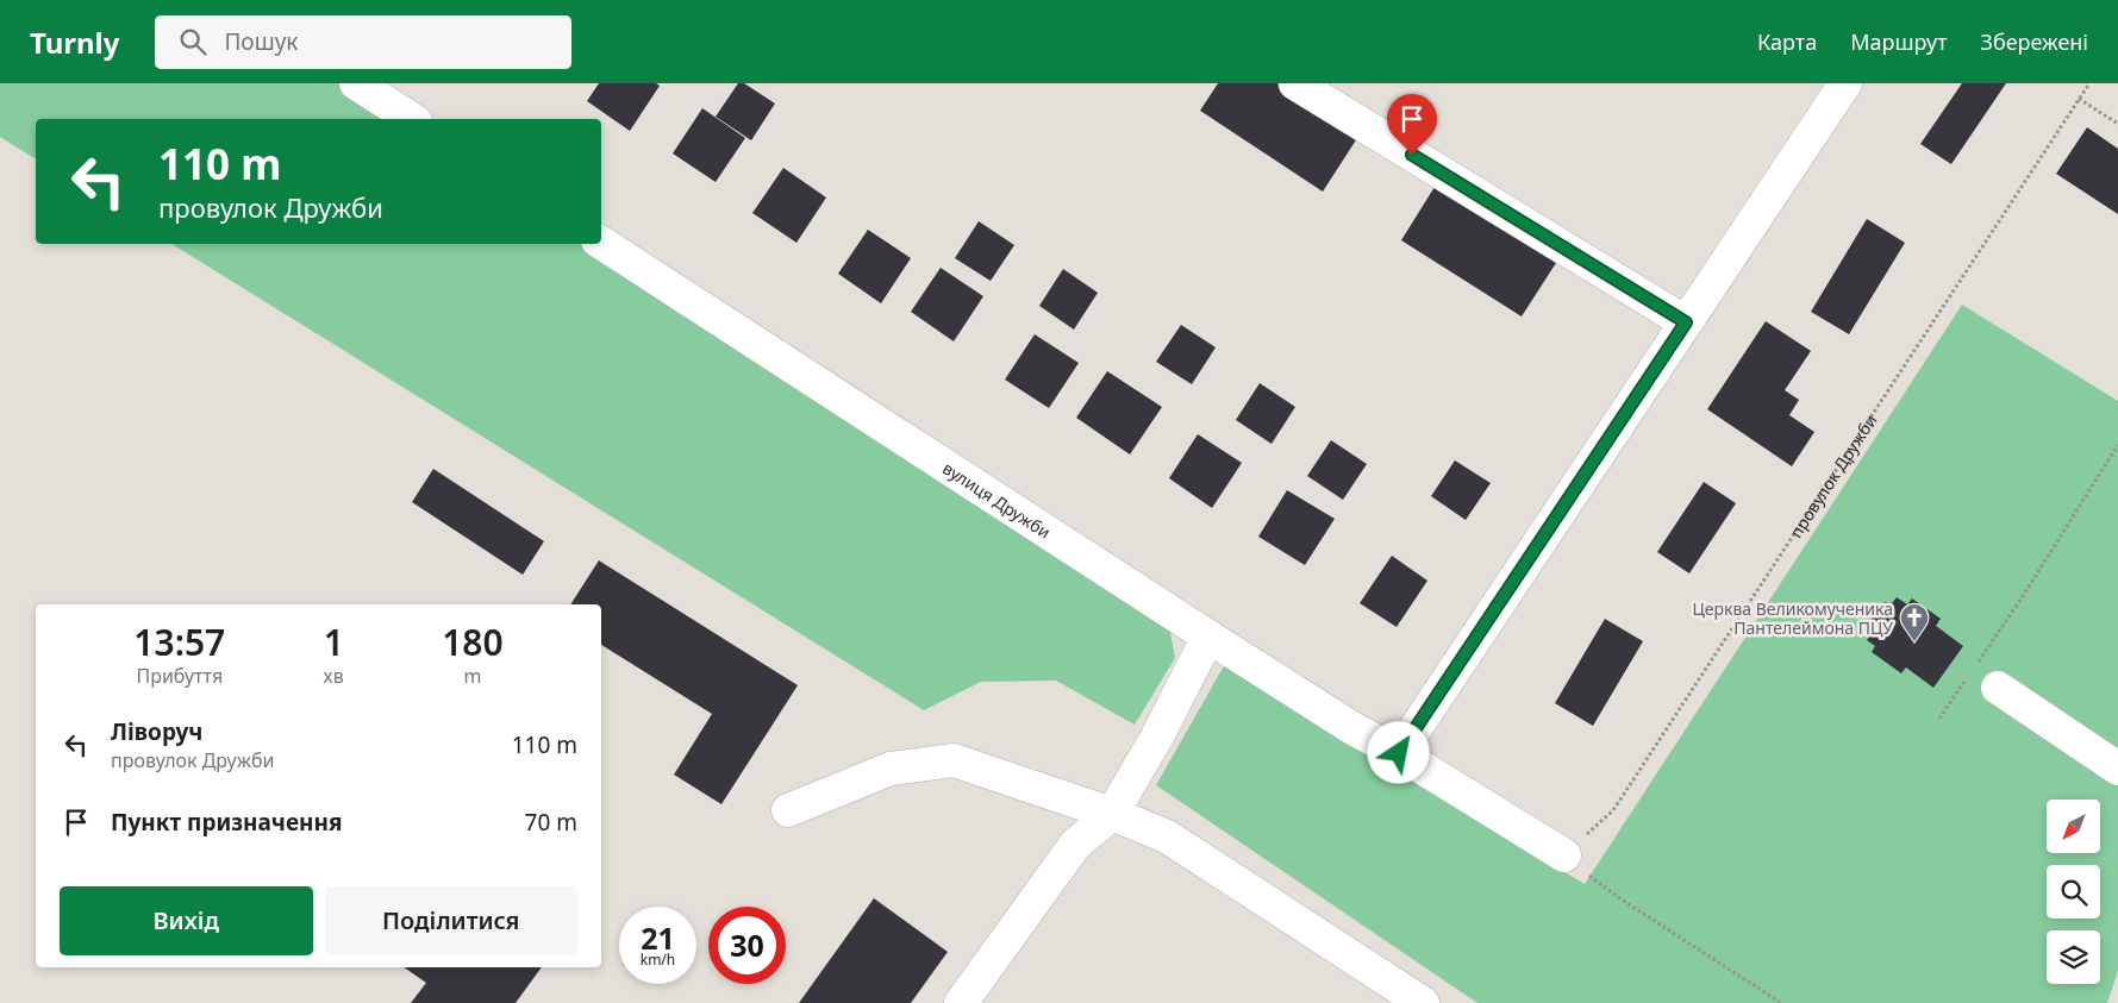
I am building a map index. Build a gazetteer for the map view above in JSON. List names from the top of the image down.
{
  "streets": {
    "street": ["вулиця Дружби"],
    "path": ["провулок Дружби"]
  },
  "crossings": [
    ["провулок Дружби", "вулиця Дружби"]
  ],
  "places": {
    "church": ["Церква Великомученика Пантелеймона ПЦУ"]
  },
  "north": "bottom left",
  "page": {
    "header": "Turnly",
    "search": "Пошук",
    "nav": ["Карта", "Маршрут", "Збережені"],
    "turn": ["110 m", "провулок Дружби"],
    "eta": [
      "13:57",
      "Прибуття",
      "1",
      "хв",
      "180",
      "m"
    ],
    "list": [
      {
        "name": "Ліворуч",
        "note": "провулок Дружби",
        "value": "110 m"
      },
      {
        "name": "Пункт призначення",
        "value": "70 m"
      }
    ],
    "buttons": ["Вихід", "Поділитися"],
    "speed": "21 km/h",
    "limit": "30"
  }
}
